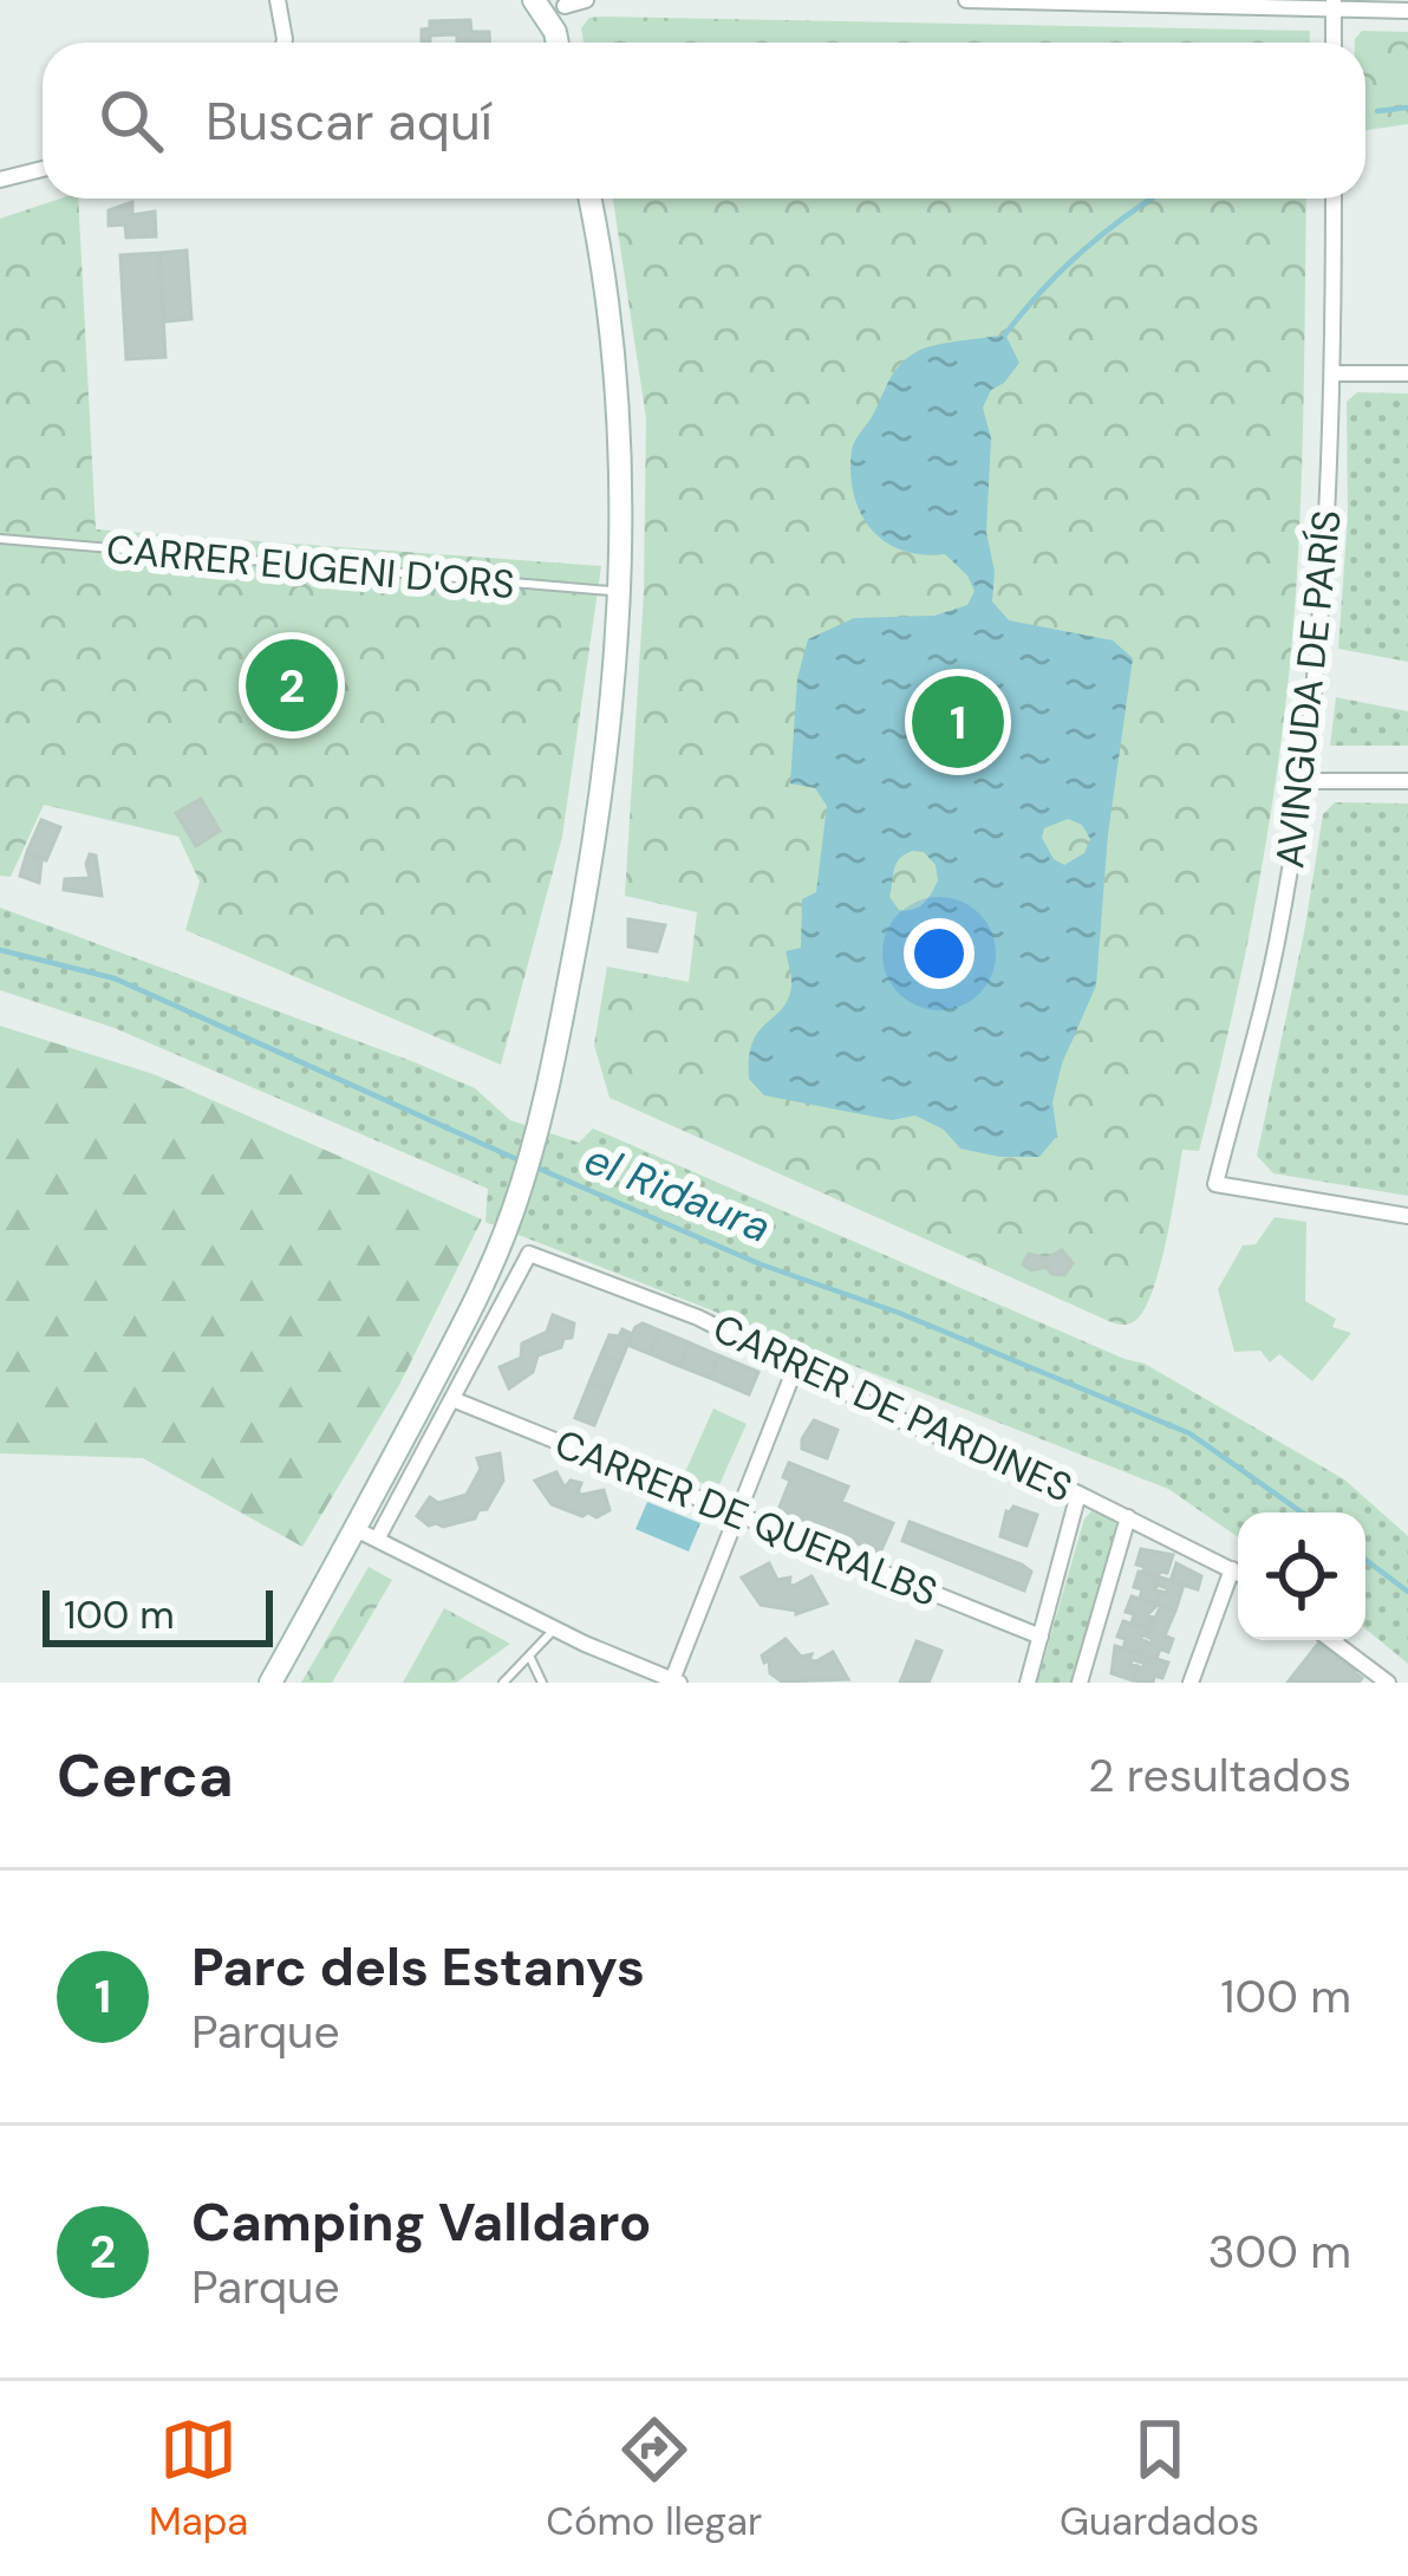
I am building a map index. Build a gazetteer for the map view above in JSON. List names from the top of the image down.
{
  "streets": {
    "street": ["AVINGUDA DE PARÍS", "CARRER DE PARDINES", "CARRER DE QUERALBS"],
    "lane": ["CARRER EUGENI D'ORS"]
  },
  "crossings": [
    ["CARRER DE PARDINES", "CARRER DE QUERALBS"]
  ],
  "water": ["el Ridaura"],
  "scale_bar": "100 m",
  "page": {
    "search": "Buscar aquí",
    "pins": ["2", "1"],
    "scale": "100 m",
    "heading": ["Cerca", "2 resultados"],
    "list": [
      {
        "mark": "1",
        "name": "Parc dels Estanys",
        "note": "Parque",
        "value": "100 m"
      },
      {
        "mark": "2",
        "name": "Camping Valldaro",
        "note": "Parque",
        "value": "300 m"
      }
    ],
    "nav": ["Mapa", "Cómo llegar", "Guardados"]
  }
}
